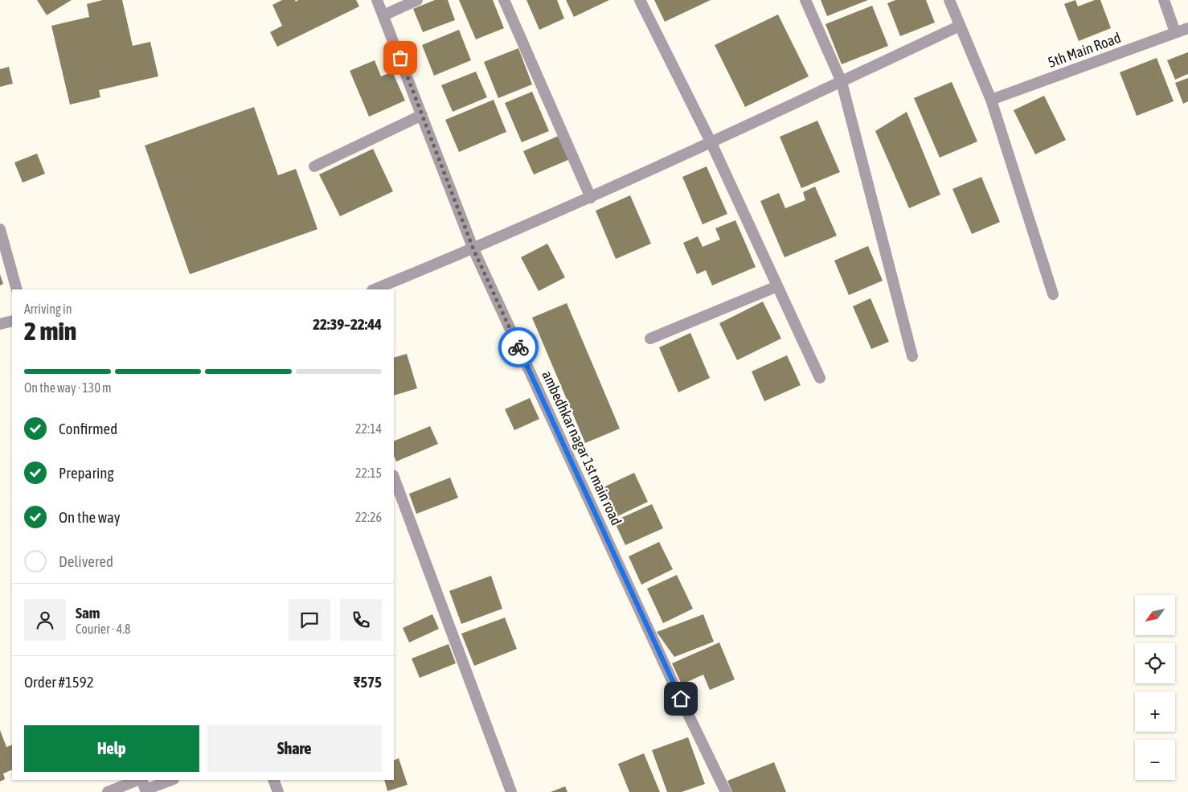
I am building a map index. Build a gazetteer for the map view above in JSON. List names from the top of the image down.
{
  "streets": {
    "street": ["5th Main Road", "ambedhkar nagar 1st main road"]
  },
  "north": "bottom left",
  "page": {
    "heading": ["2 min", "Arriving in", "22:39–22:44"],
    "panel": [
      "Sam",
      "Courier · 4.8",
      "Order #1592",
      "₹575"
    ],
    "bar": "On the way · 130 m",
    "list": [
      ["Confirmed", "22:14"],
      ["Preparing", "22:15"],
      ["On the way", "22:26"],
      "Delivered"
    ],
    "map_buttons": ["+", "−"],
    "buttons": ["Help", "Share"]
  }
}
